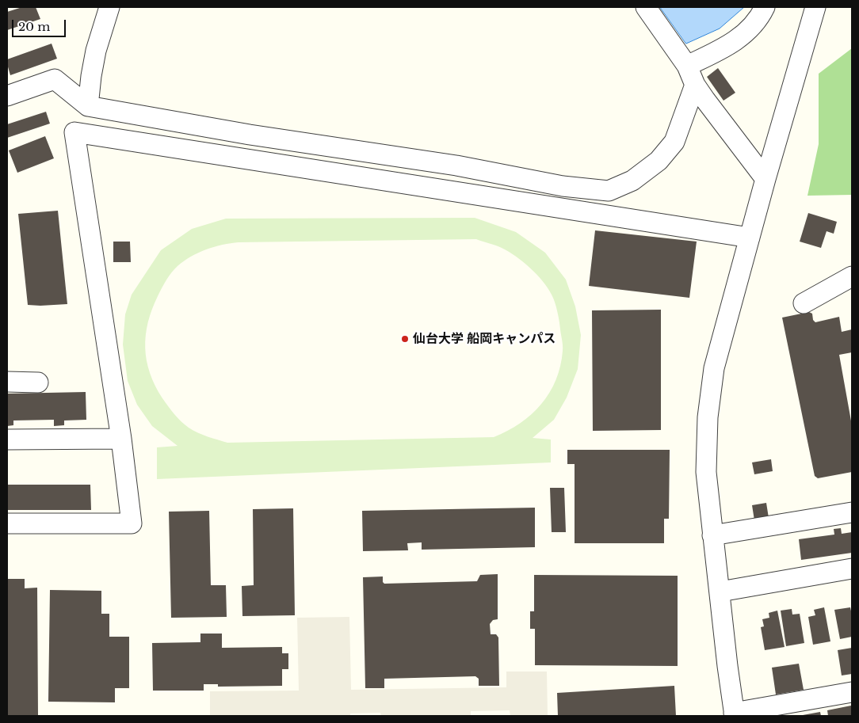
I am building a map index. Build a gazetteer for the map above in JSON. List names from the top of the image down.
{
  "places": ["仙台大学 船岡キャンパス"],
  "scale_bar": "20 m"
}
